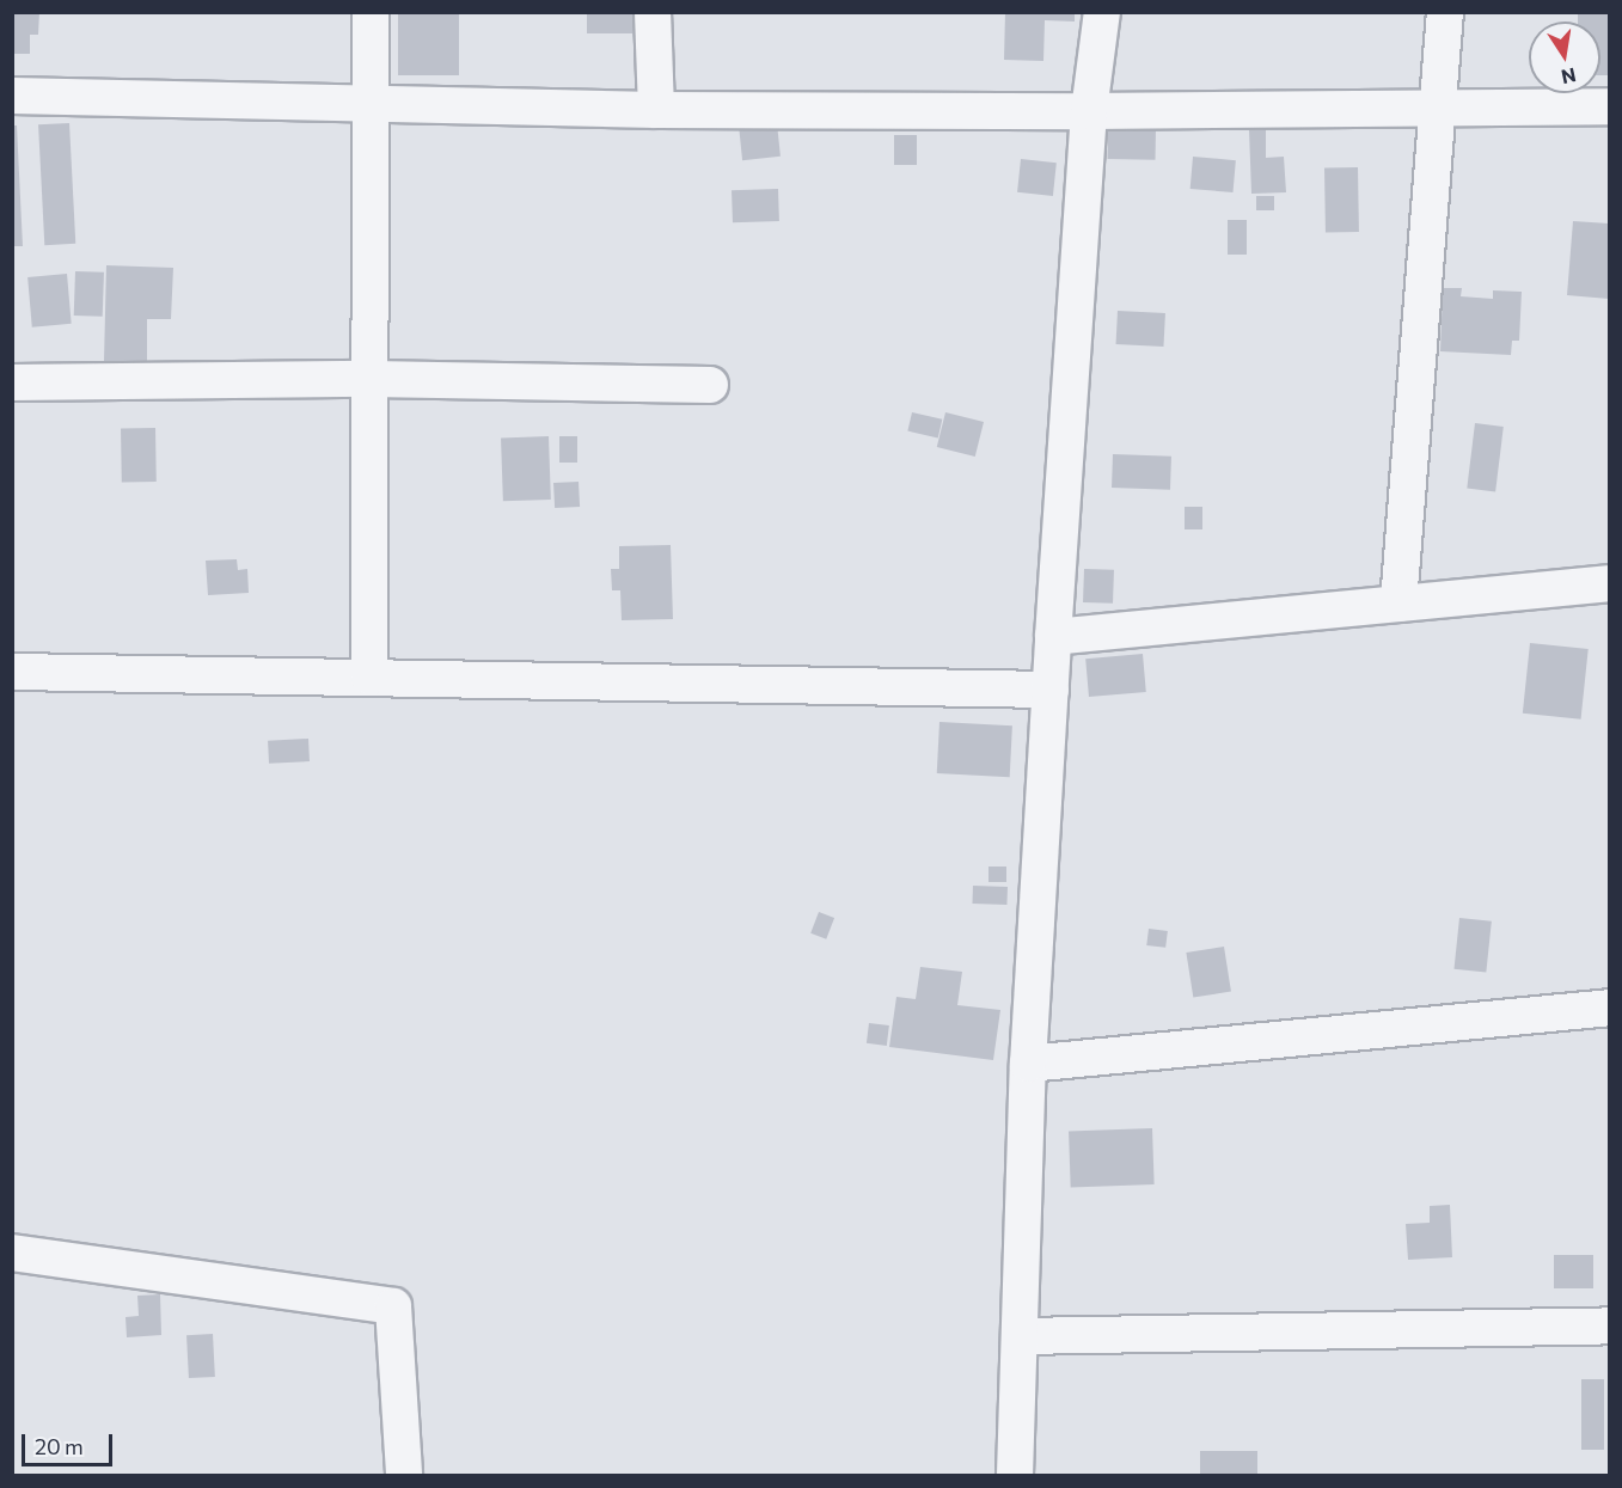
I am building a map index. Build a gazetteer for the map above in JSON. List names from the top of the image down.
{
  "scale_bar": "20 m",
  "north": "bottom"
}
